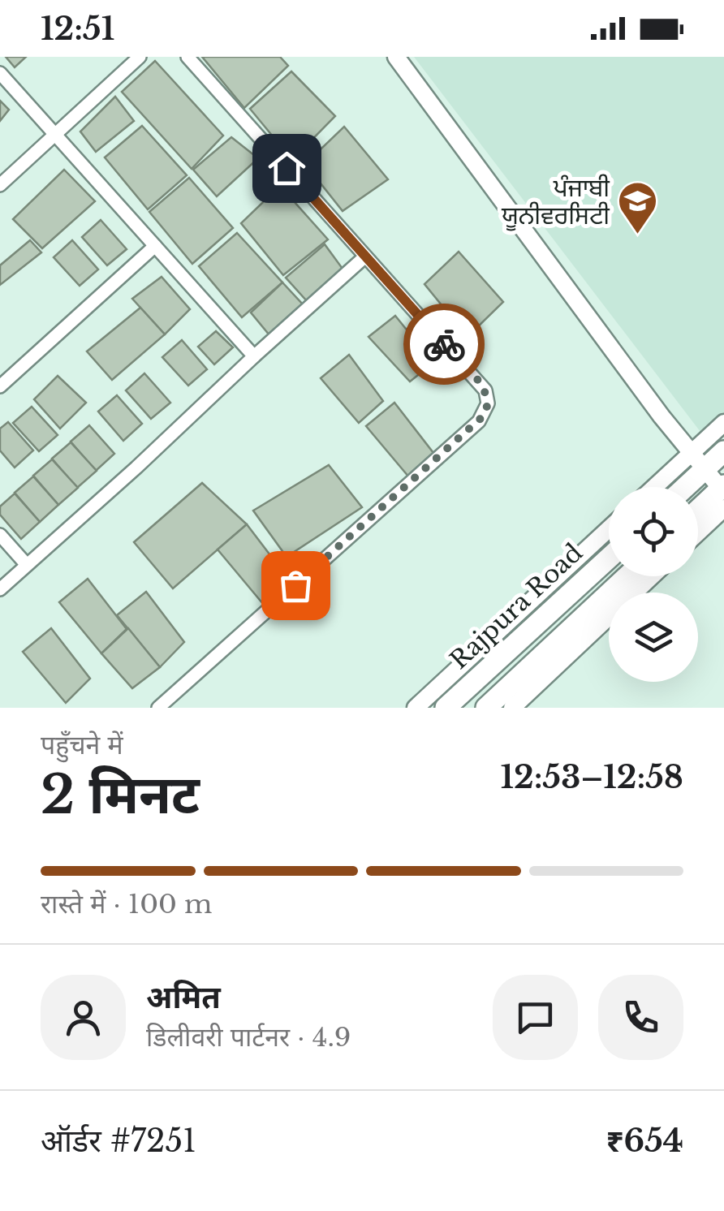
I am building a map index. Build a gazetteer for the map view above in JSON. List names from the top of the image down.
{
  "streets": {
    "highway": ["Rajpura Road"]
  },
  "places": {
    "school or university": ["ਪੰਜਾਬੀ ਯੂਨੀਵਰਸਿਟੀ"]
  },
  "page": {
    "status": "12:51",
    "heading": ["2 मिनट", "पहुँचने में", "12:53–12:58"],
    "panel": [
      "अमित",
      "डिलीवरी पार्टनर · 4.9",
      "ऑर्डर #7251",
      "₹654"
    ],
    "bar": "रास्ते में · 100 m"
  }
}
